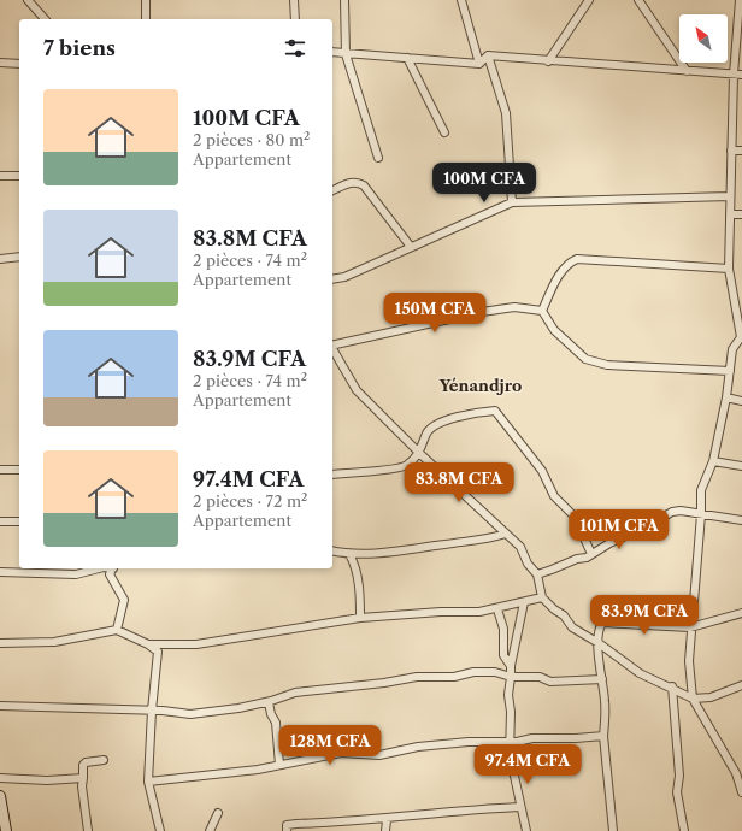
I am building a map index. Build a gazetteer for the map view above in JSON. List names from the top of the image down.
{
  "districts": ["Yénandjro"],
  "north": "top left",
  "page": {
    "heading": "7 biens",
    "list": [
      {
        "name": "100M CFA",
        "note": "2 pièces · 80 m² · Appartement"
      },
      {
        "name": "83.8M CFA",
        "note": "2 pièces · 74 m² · Appartement"
      },
      {
        "name": "83.9M CFA",
        "note": "2 pièces · 74 m² · Appartement"
      },
      {
        "name": "97.4M CFA",
        "note": "2 pièces · 72 m² · Appartement"
      }
    ],
    "price": [
      "100M CFA",
      "150M CFA",
      "83.8M CFA",
      "101M CFA",
      "83.9M CFA",
      "128M CFA",
      "97.4M CFA"
    ]
  }
}
